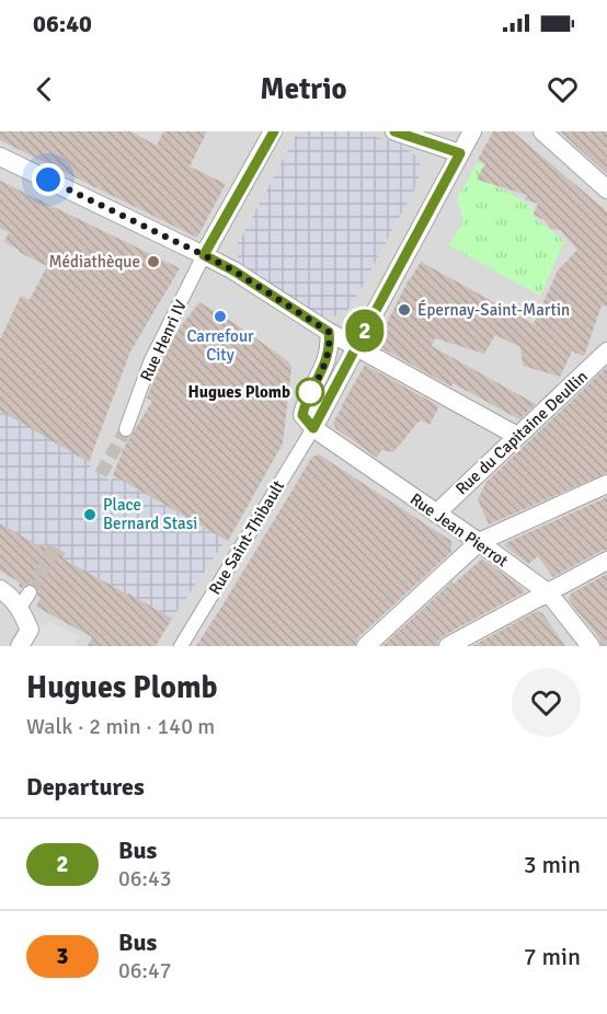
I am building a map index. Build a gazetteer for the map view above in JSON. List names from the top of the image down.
{
  "streets": {
    "street": [
      "Rue Henri IV",
      "Rue du Capitaine Deullin",
      "Rue Jean Pierrot",
      "Rue Saint-Thibault"
    ]
  },
  "crossings": [
    ["Rue du Capitaine Deullin", "Rue Jean Pierrot"],
    ["Rue Jean Pierrot", "Rue Saint-Thibault"]
  ],
  "places": [
    "Médiathèque",
    "Épernay-Saint-Martin",
    "Carrefour City",
    "Hugues Plomb",
    "Place Bernard Stasi"
  ],
  "lines": ["bus line 2"],
  "page": {
    "status": "06:40",
    "header": "Metrio",
    "on_map": "2",
    "heading": [
      ["Hugues Plomb", "Walk · 2 min · 140 m"],
      "Departures"
    ],
    "list": [
      {
        "mark": "2",
        "name": "Bus",
        "note": "06:43",
        "value": "3 min"
      },
      {
        "mark": "3",
        "name": "Bus",
        "note": "06:47",
        "value": "7 min"
      }
    ]
  }
}
